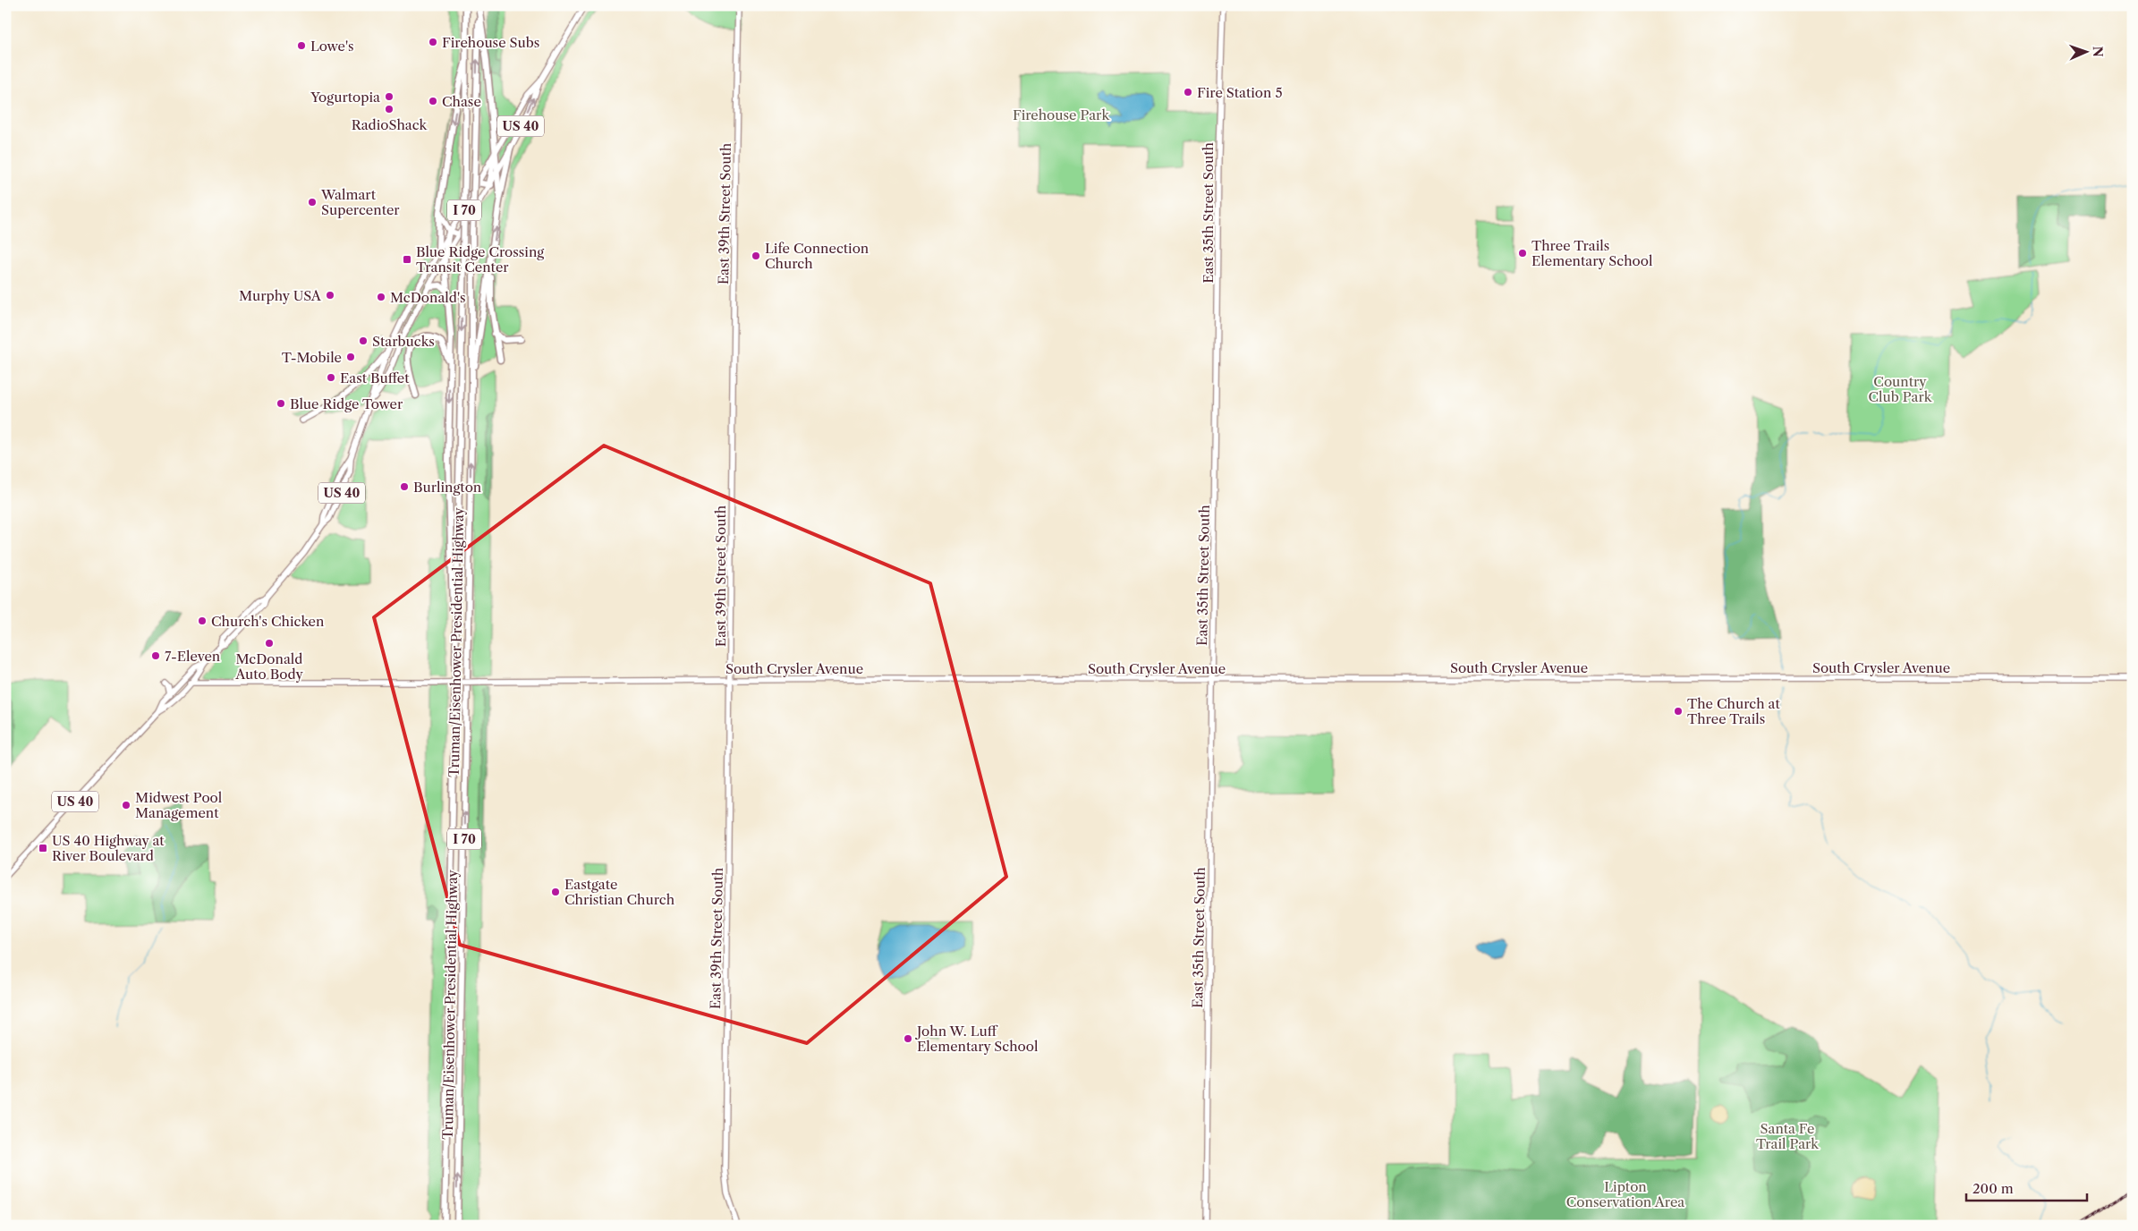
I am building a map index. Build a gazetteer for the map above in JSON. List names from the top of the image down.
{
  "streets": {
    "highway": ["I 70", "Truman/Eisenhower Presidential Highway"],
    "main road": [
      "US 40",
      "East 35th Street South",
      "East 39th Street South",
      "South Crysler Avenue"
    ]
  },
  "crossings": [
    ["US 40", "South Crysler Avenue"],
    ["East 35th Street South", "South Crysler Avenue"],
    ["East 39th Street South", "South Crysler Avenue"]
  ],
  "parks": [
    "Firehouse Park",
    "Country Club Park",
    "Santa Fe Trail Park",
    "Lipton Conservation Area"
  ],
  "places": {
    "other": [
      "Firehouse Subs",
      "Lowe's",
      "Fire Station 5",
      "Yogurtopia",
      "Chase",
      "RadioShack",
      "Walmart Supercenter",
      "Three Trails Elementary School",
      "Life Connection Church",
      "Murphy USA",
      "McDonald's",
      "Starbucks",
      "T-Mobile",
      "East Buffet",
      "Blue Ridge Tower",
      "Burlington",
      "Church's Chicken",
      "McDonald Auto Body",
      "7-Eleven",
      "The Church at Three Trails",
      "Midwest Pool Management",
      "Eastgate Christian Church",
      "John W. Luff Elementary School"
    ],
    "transit": ["Blue Ridge Crossing Transit Center", "US 40 Highway at River Boulevard"]
  },
  "scale_bar": "200 m",
  "north": "right"
}
